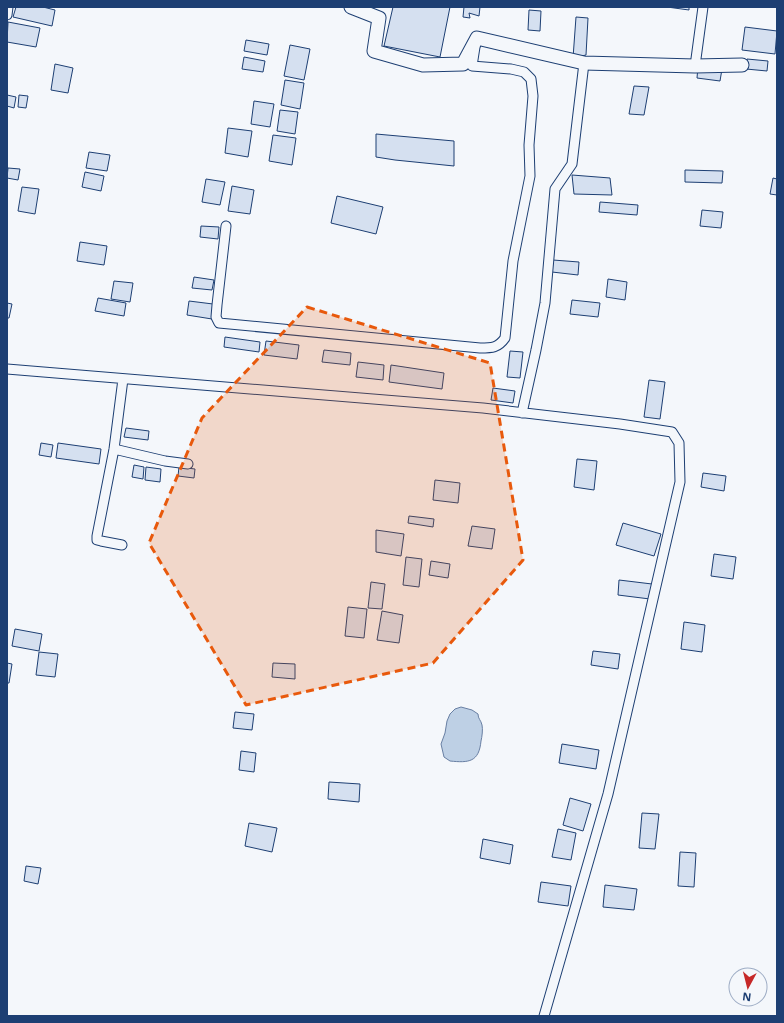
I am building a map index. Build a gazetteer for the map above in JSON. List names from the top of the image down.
{
  "north": "bottom"
}
